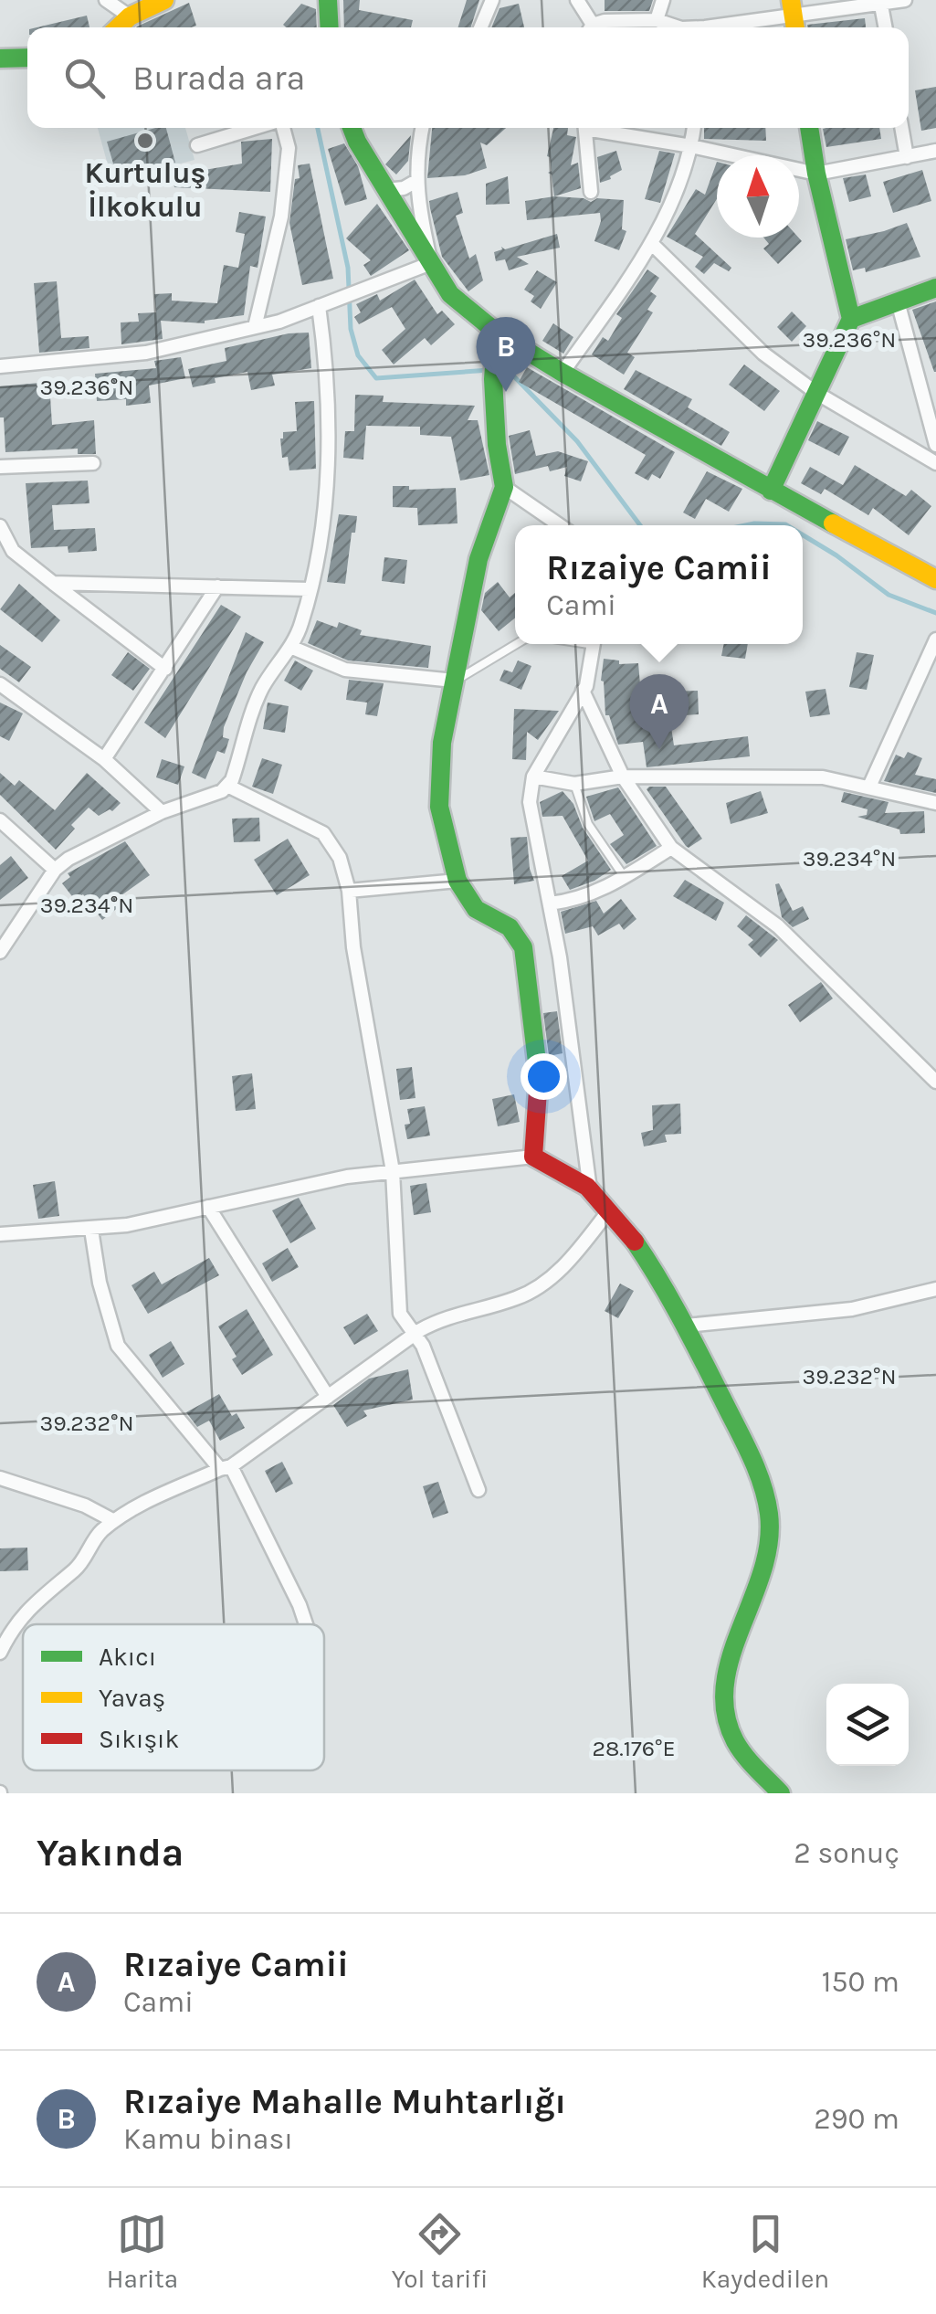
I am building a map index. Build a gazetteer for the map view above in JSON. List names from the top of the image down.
{
  "places": ["Kurtuluş İlkokulu"],
  "legend": ["Akıcı", "Yavaş", "Sıkışık"],
  "north": "top",
  "page": {
    "search": "Burada ara",
    "pins": ["B", "A"],
    "popup": ["Rızaiye Camii", "Cami"],
    "heading": ["Yakında", "2 sonuç"],
    "list": [
      {
        "mark": "A",
        "name": "Rızaiye Camii",
        "note": "Cami",
        "value": "150 m"
      },
      {
        "mark": "B",
        "name": "Rızaiye Mahalle Muhtarlığı",
        "note": "Kamu binası",
        "value": "290 m"
      }
    ],
    "nav": ["Harita", "Yol tarifi", "Kaydedilen"]
  },
  "coordinates": [
    "39.236°N",
    "39.234°N",
    "39.232°N",
    "28.176°E"
  ]
}
